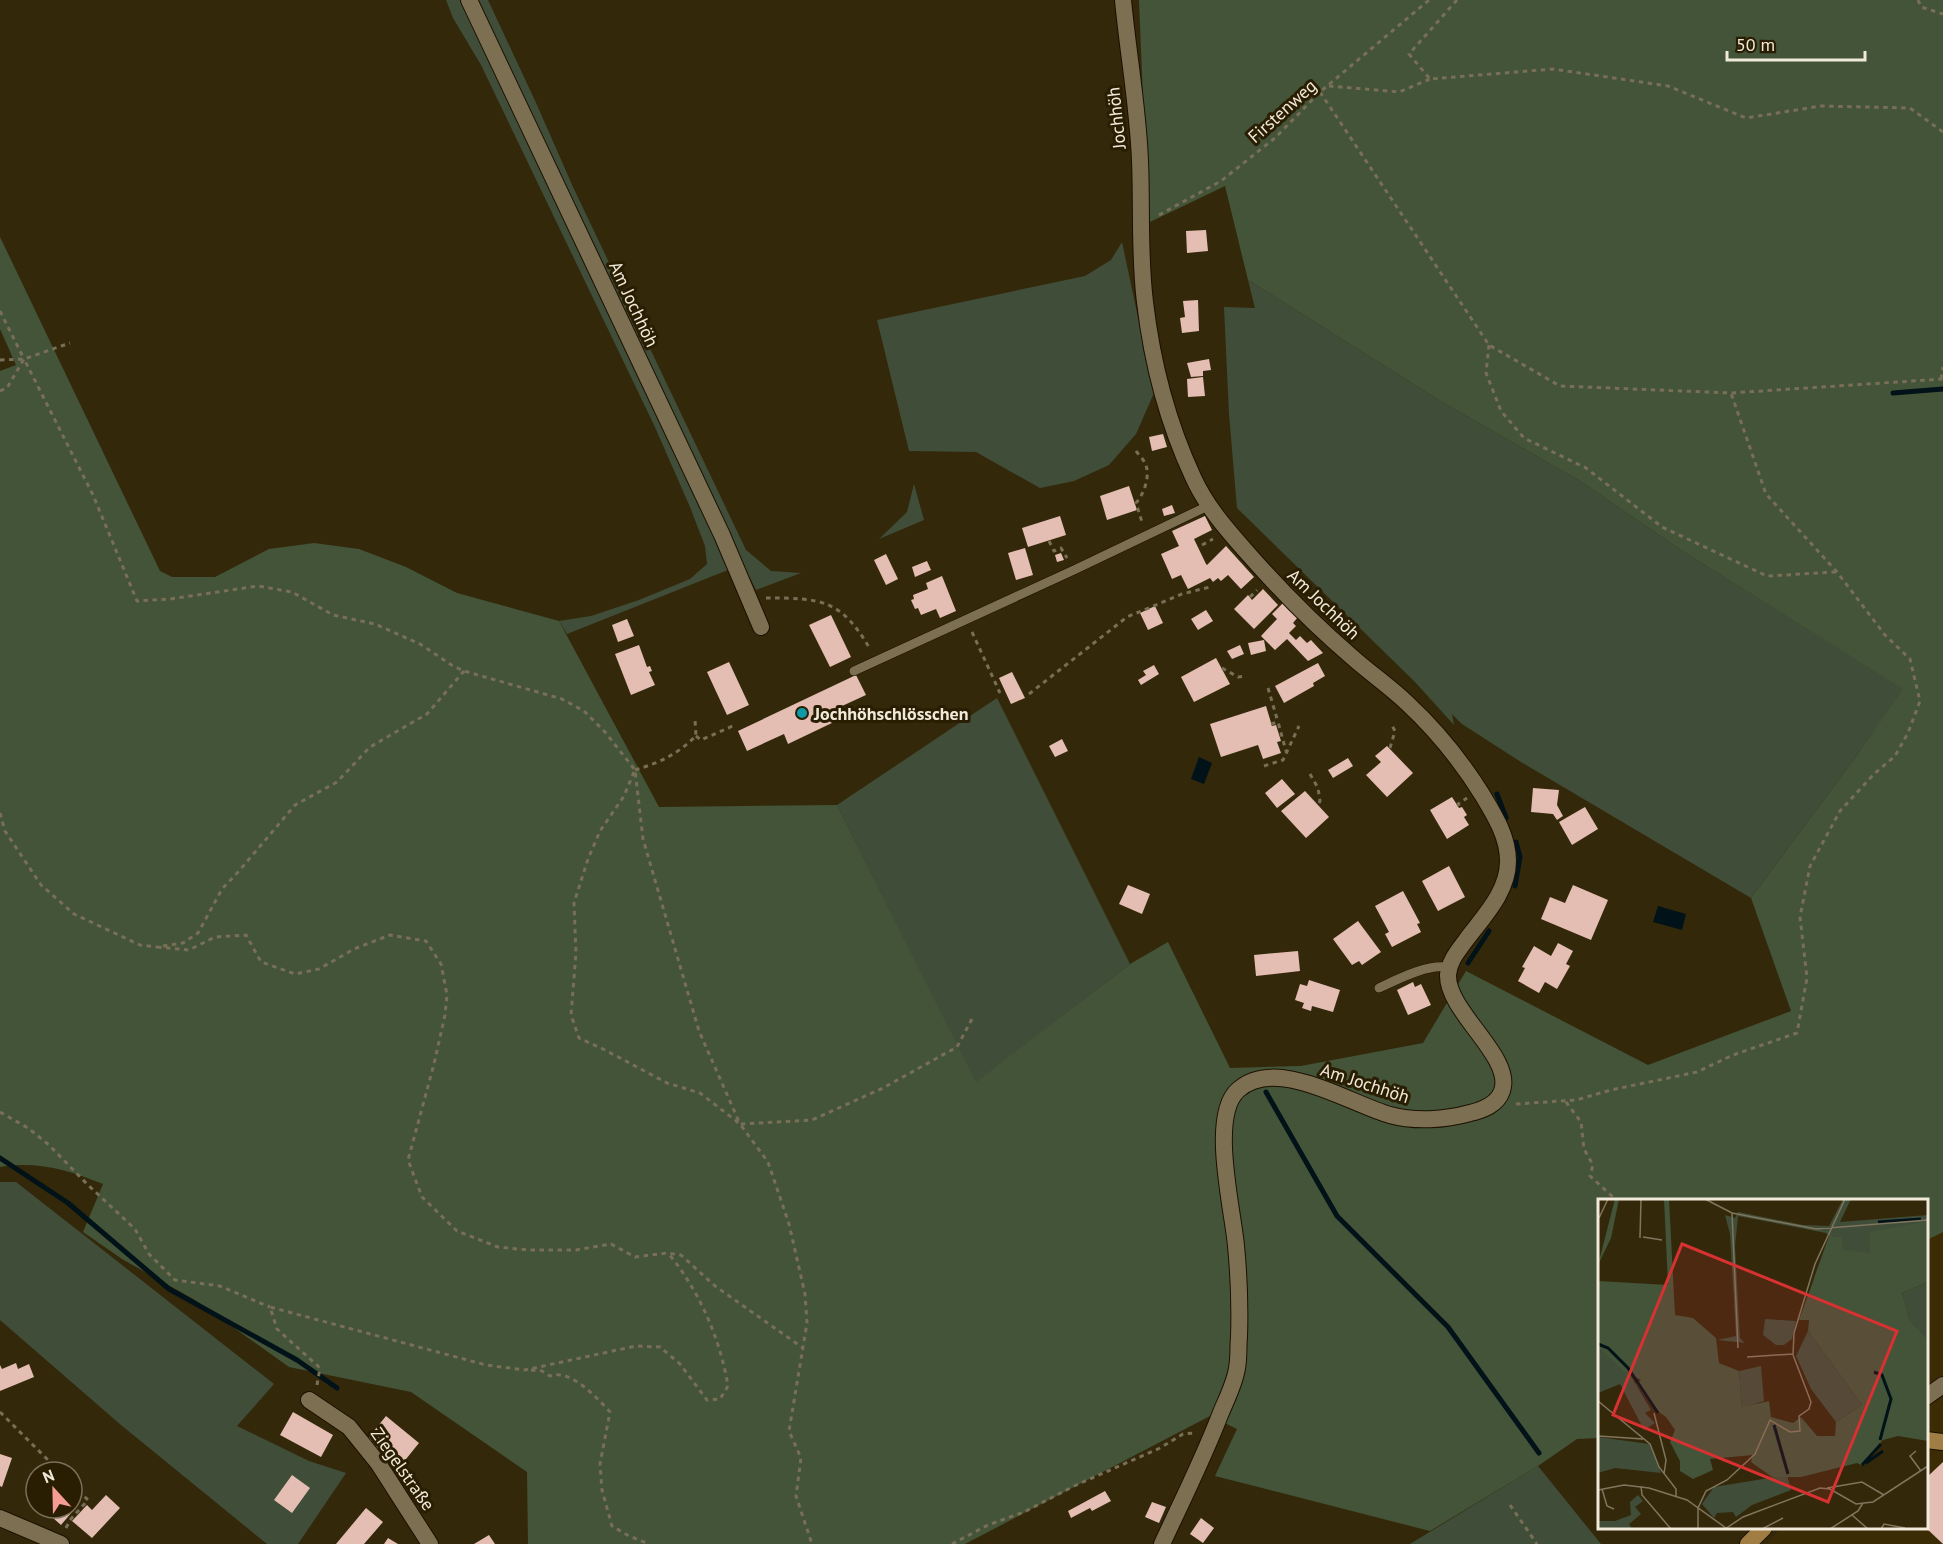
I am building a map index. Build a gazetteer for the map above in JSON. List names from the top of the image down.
{
  "streets": {
    "street": ["Jochhöh", "Am Jochhöh", "Ziegelstraße"],
    "path": ["Firstenweg"]
  },
  "crossings": [
    ["Firstenweg", "Jochhöh"],
    ["Firstenweg", "Am Jochhöh"],
    ["Jochhöh", "Am Jochhöh"]
  ],
  "places": ["Jochhöhschlösschen"],
  "scale_bar": "50 m",
  "north": "top"
}
